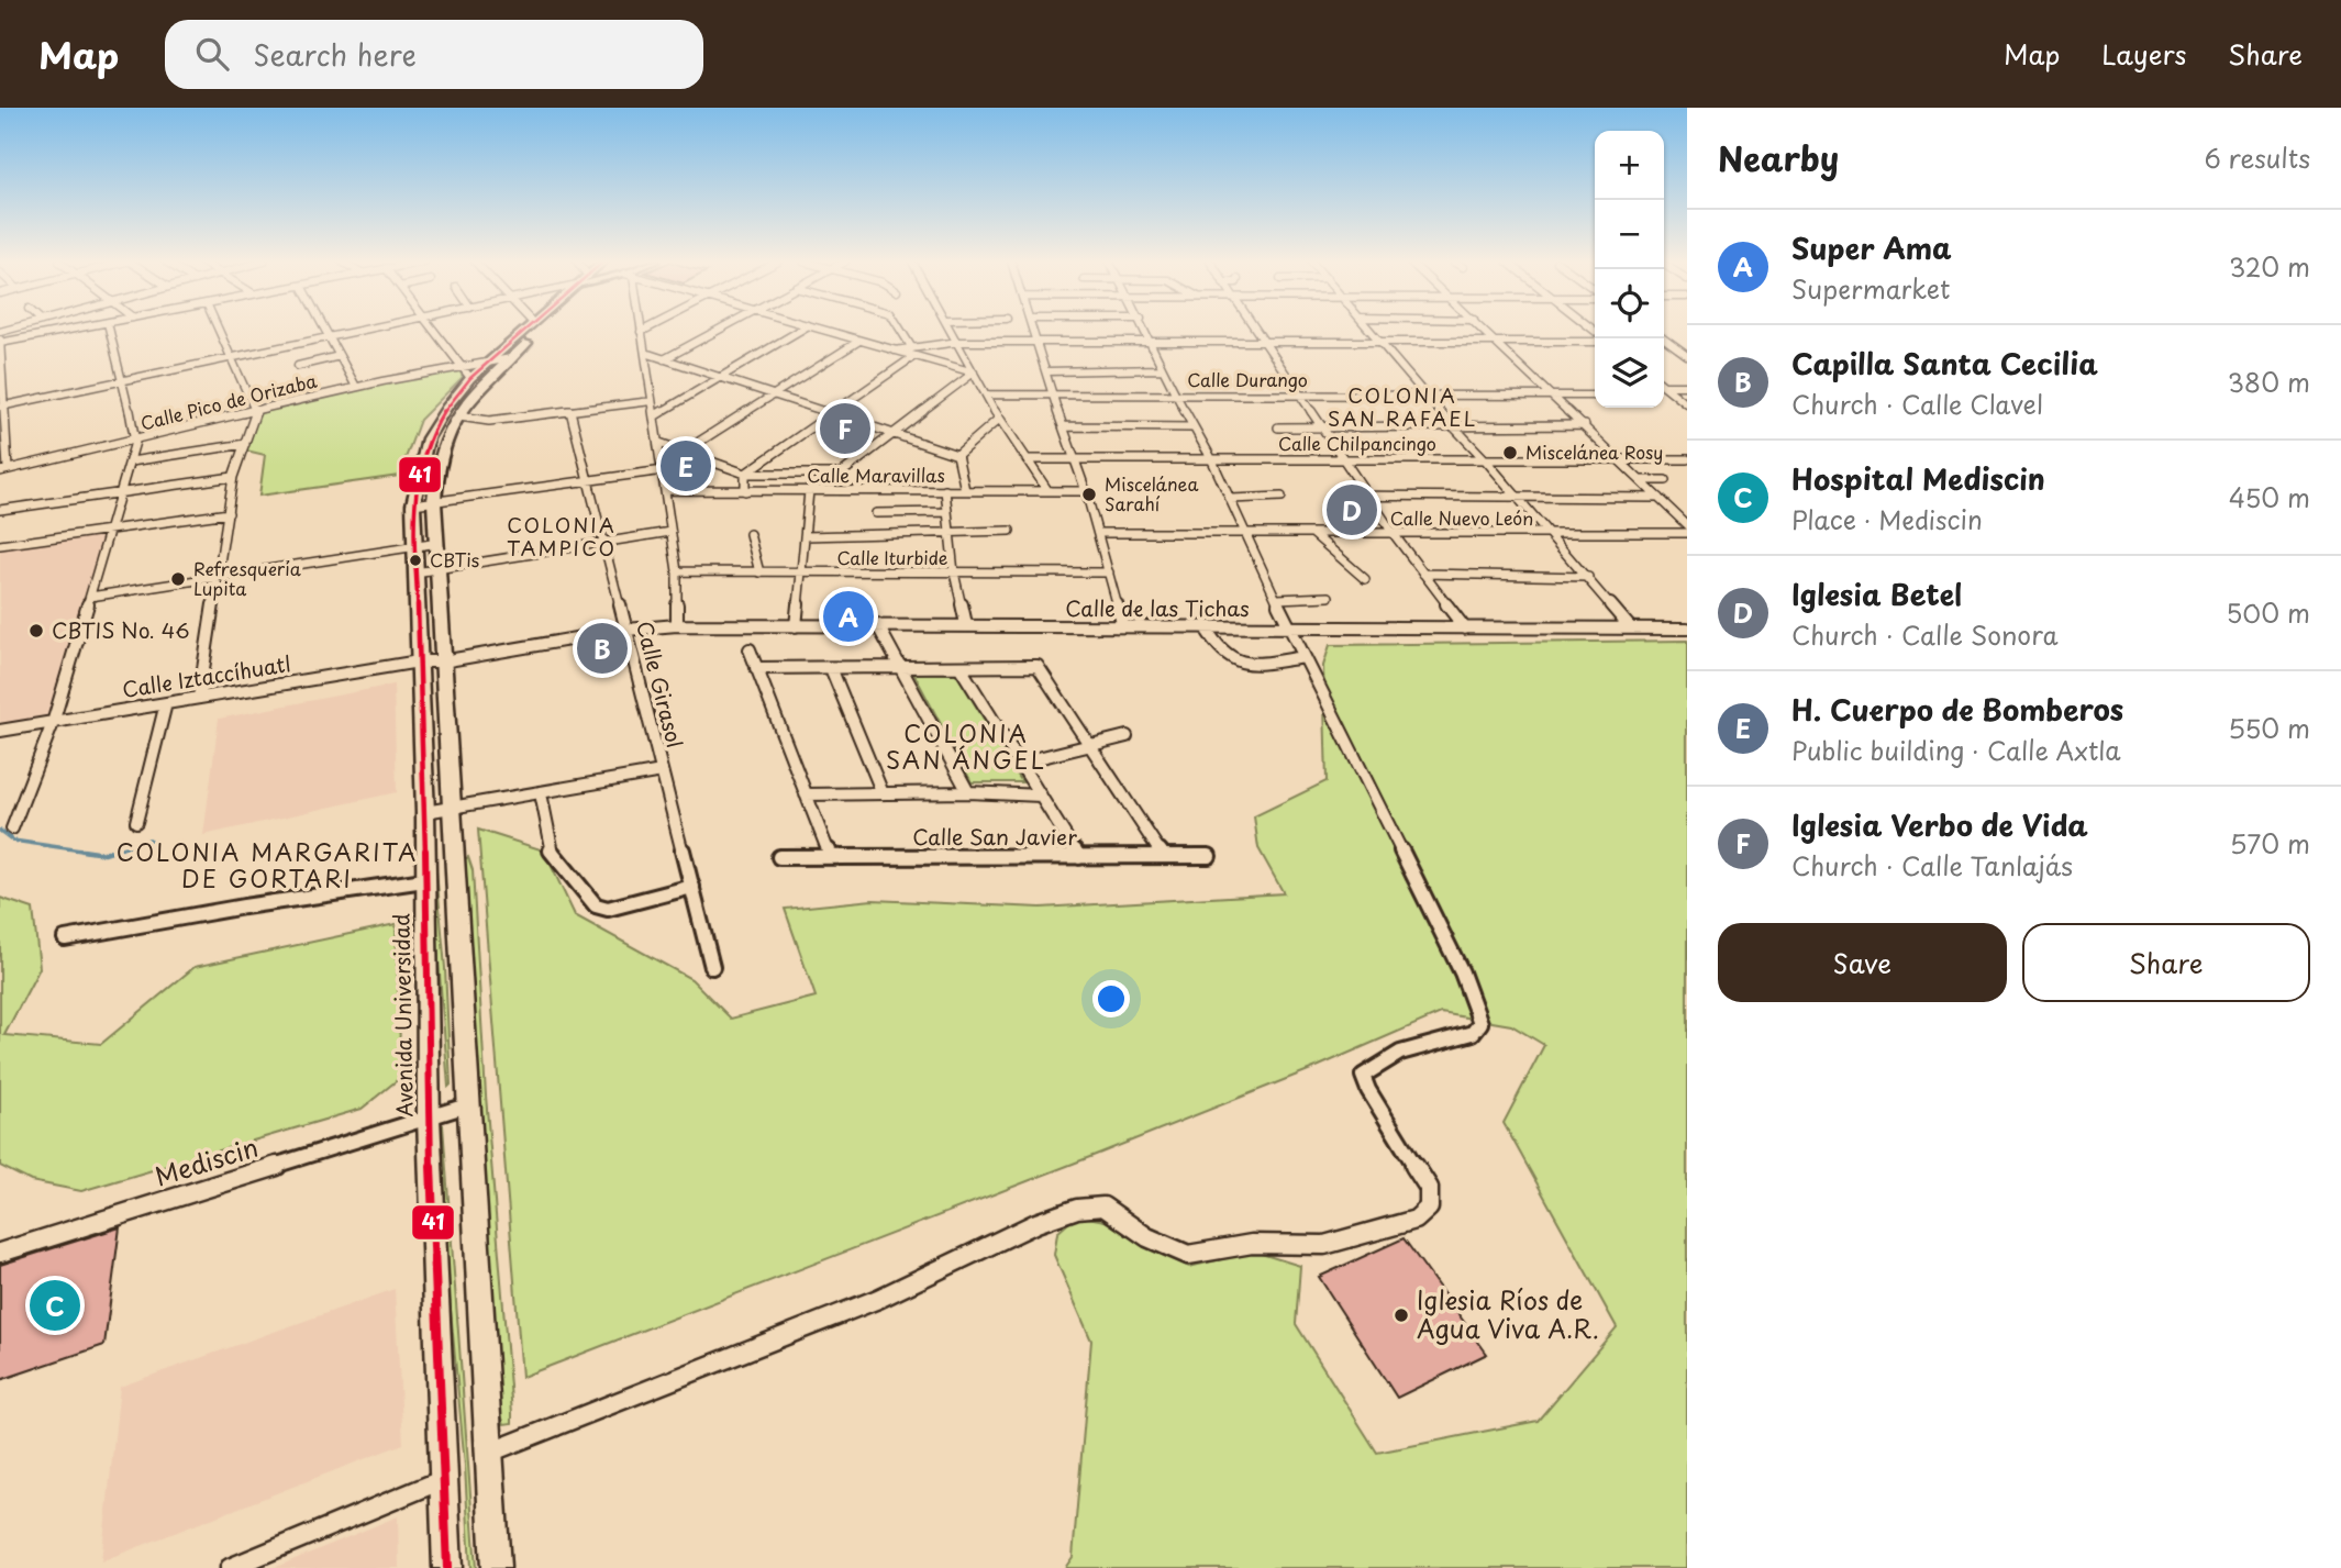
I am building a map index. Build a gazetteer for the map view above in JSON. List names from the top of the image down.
{
  "streets": {
    "main road": ["Avenida Universidad"],
    "street": [
      "Calle Durango",
      "Calle Pico de Orizaba",
      "Calle Chilpancingo",
      "Calle Maravillas",
      "Calle Nuevo León",
      "Calle Iturbide",
      "Calle de las Tichas",
      "Calle Iztaccíhuatl",
      "Calle Girasol",
      "Calle San Javier",
      "Mediscin"
    ]
  },
  "crossings": [
    ["Calle Pico de Orizaba", "Avenida Universidad"],
    ["Calle de las Tichas", "Calle Iztaccíhuatl"],
    ["Calle de las Tichas", "Calle Girasol"],
    ["Calle de las Tichas", "Avenida Universidad"],
    ["Calle Iztaccíhuatl", "Avenida Universidad"],
    ["Avenida Universidad", "Mediscin"]
  ],
  "districts": [
    "COLONIA SAN RAFAEL",
    "COLONIA TAMPICO",
    "COLONIA SAN ÁNGEL",
    "COLONIA MARGARITA DE GORTARI"
  ],
  "places": [
    "Miscelánea Rosy",
    "Miscelánea Sarahí",
    "CBTis",
    "Refresquería Lupita",
    "CBTIS No. 46",
    "Iglesia Ríos de Agua Viva A.R."
  ],
  "lines": ["transit line 41"],
  "page": {
    "header": "Map",
    "search": "Search here",
    "nav": ["Map", "Layers", "Share"],
    "heading": ["Nearby", "6 results"],
    "map_buttons": ["+", "−"],
    "list": [
      {
        "mark": "A",
        "name": "Super Ama",
        "note": "Supermarket",
        "value": "320 m"
      },
      {
        "mark": "B",
        "name": "Capilla Santa Cecilia",
        "note": "Church · Calle Clavel",
        "value": "380 m"
      },
      {
        "mark": "C",
        "name": "Hospital Mediscin",
        "note": "Place · Mediscin",
        "value": "450 m"
      },
      {
        "mark": "D",
        "name": "Iglesia Betel",
        "note": "Church · Calle Sonora",
        "value": "500 m"
      },
      {
        "mark": "E",
        "name": "H. Cuerpo de Bomberos",
        "note": "Public building · Calle Axtla",
        "value": "550 m"
      },
      {
        "mark": "F",
        "name": "Iglesia Verbo de Vida",
        "note": "Church · Calle Tanlajás",
        "value": "570 m"
      }
    ],
    "pins": [
      "F",
      "E",
      "D",
      "A",
      "B",
      "C"
    ],
    "buttons": ["Save", "Share"]
  }
}
